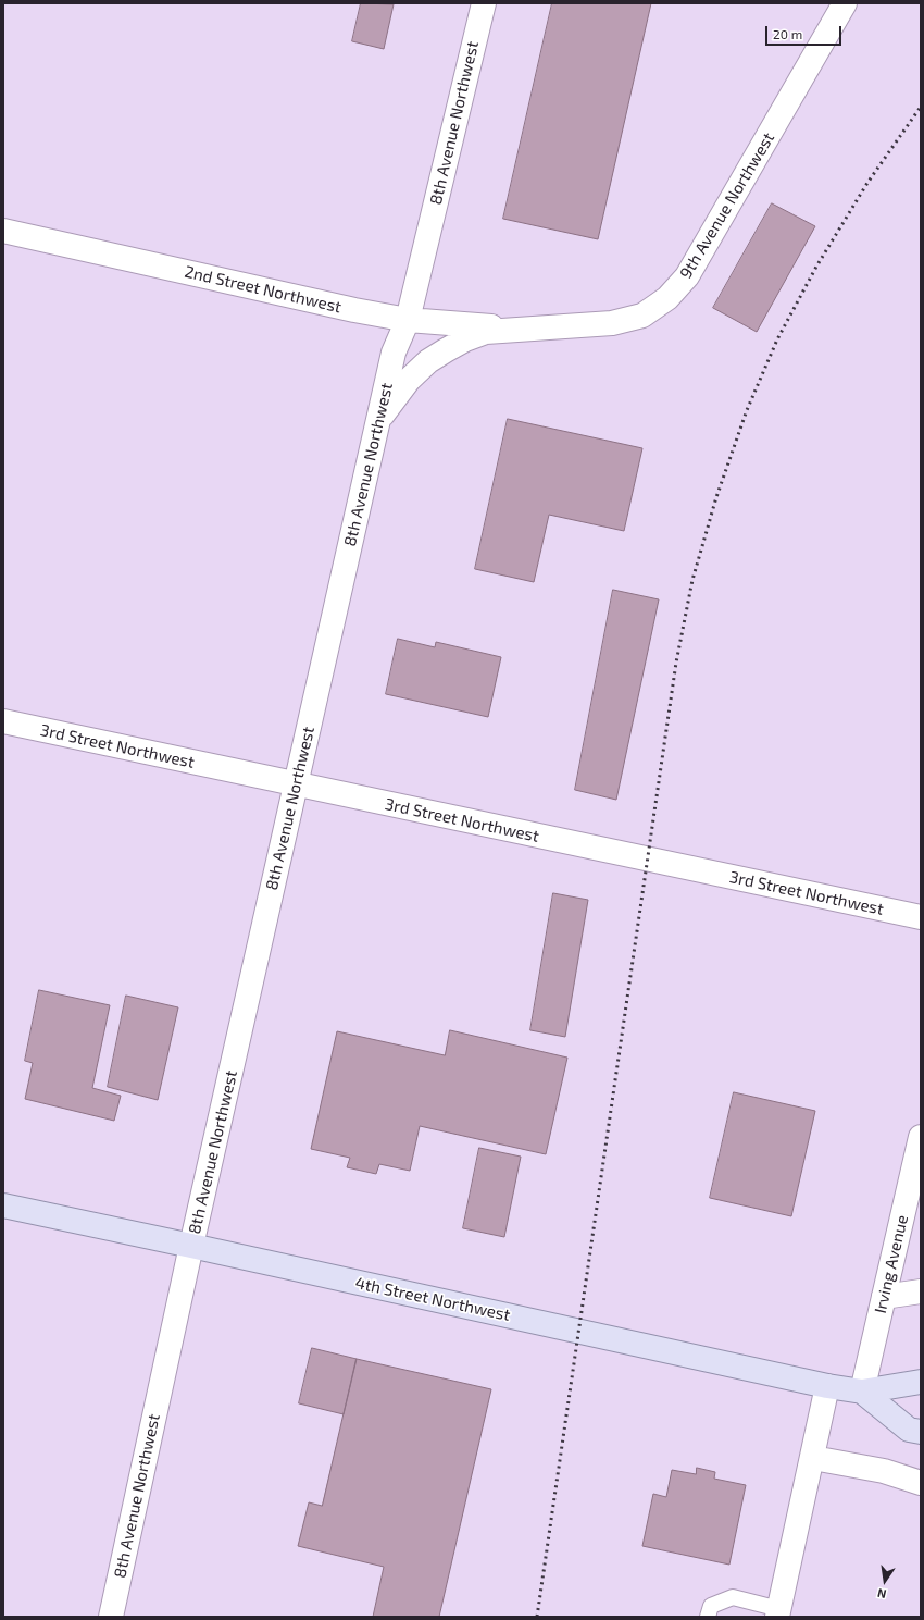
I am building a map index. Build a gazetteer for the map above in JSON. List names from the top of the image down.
{
  "streets": {
    "main road": ["4th Street Northwest"],
    "street": [
      "8th Avenue Northwest",
      "9th Avenue Northwest",
      "2nd Street Northwest",
      "3rd Street Northwest",
      "Irving Avenue"
    ]
  },
  "crossings": [
    ["8th Avenue Northwest", "2nd Street Northwest"],
    ["8th Avenue Northwest", "3rd Street Northwest"],
    ["8th Avenue Northwest", "4th Street Northwest"],
    ["9th Avenue Northwest", "2nd Street Northwest"],
    ["Irving Avenue", "4th Street Northwest"]
  ],
  "scale_bar": "20 m",
  "north": "bottom"
}
